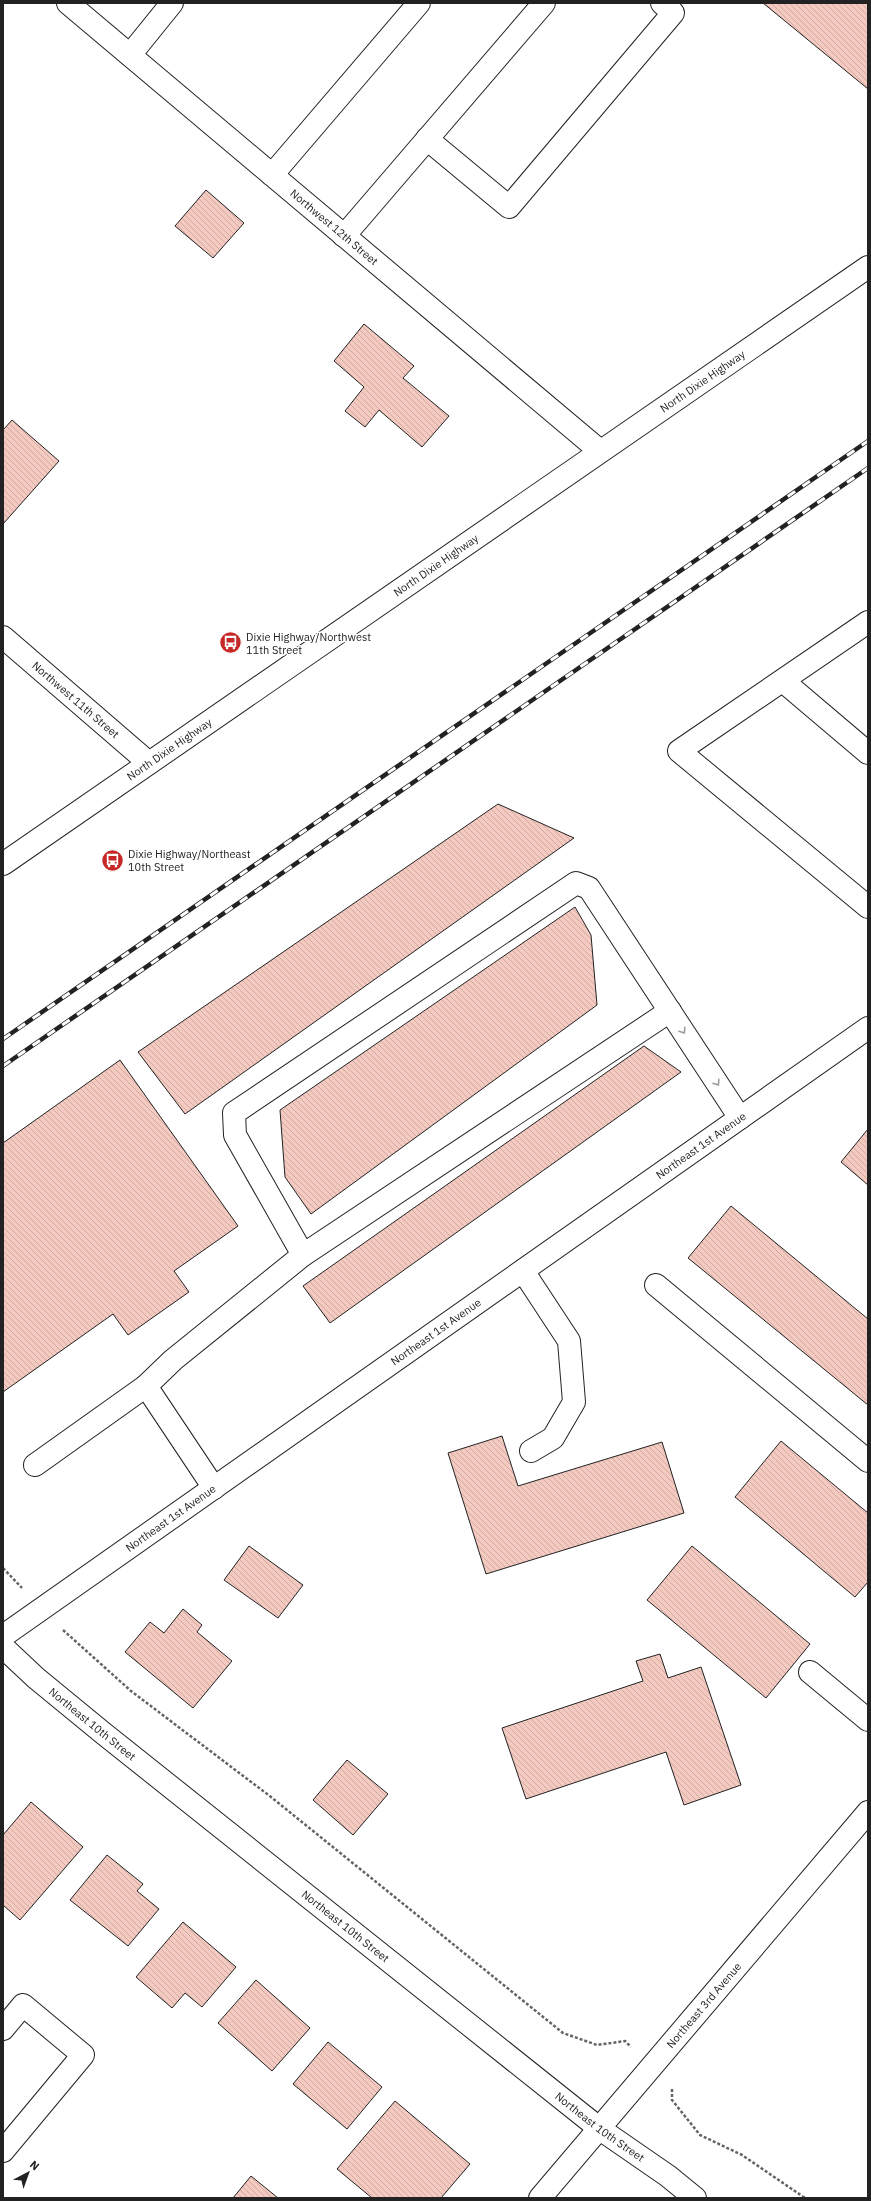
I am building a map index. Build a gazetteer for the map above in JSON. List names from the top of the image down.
{
  "streets": {
    "street": [
      "Northwest 12th Street",
      "North Dixie Highway",
      "Northwest 11th Street",
      "Northeast 1st Avenue",
      "Northeast 10th Street",
      "Northeast 3rd Avenue"
    ]
  },
  "crossings": [
    ["Northwest 12th Street", "North Dixie Highway"],
    ["North Dixie Highway", "Northwest 11th Street"],
    ["Northeast 10th Street", "Northeast 3rd Avenue"]
  ],
  "places": {
    "bus stop": ["Dixie Highway/Northwest 11th Street", "Dixie Highway/Northeast 10th Street"]
  },
  "north": "top right"
}
